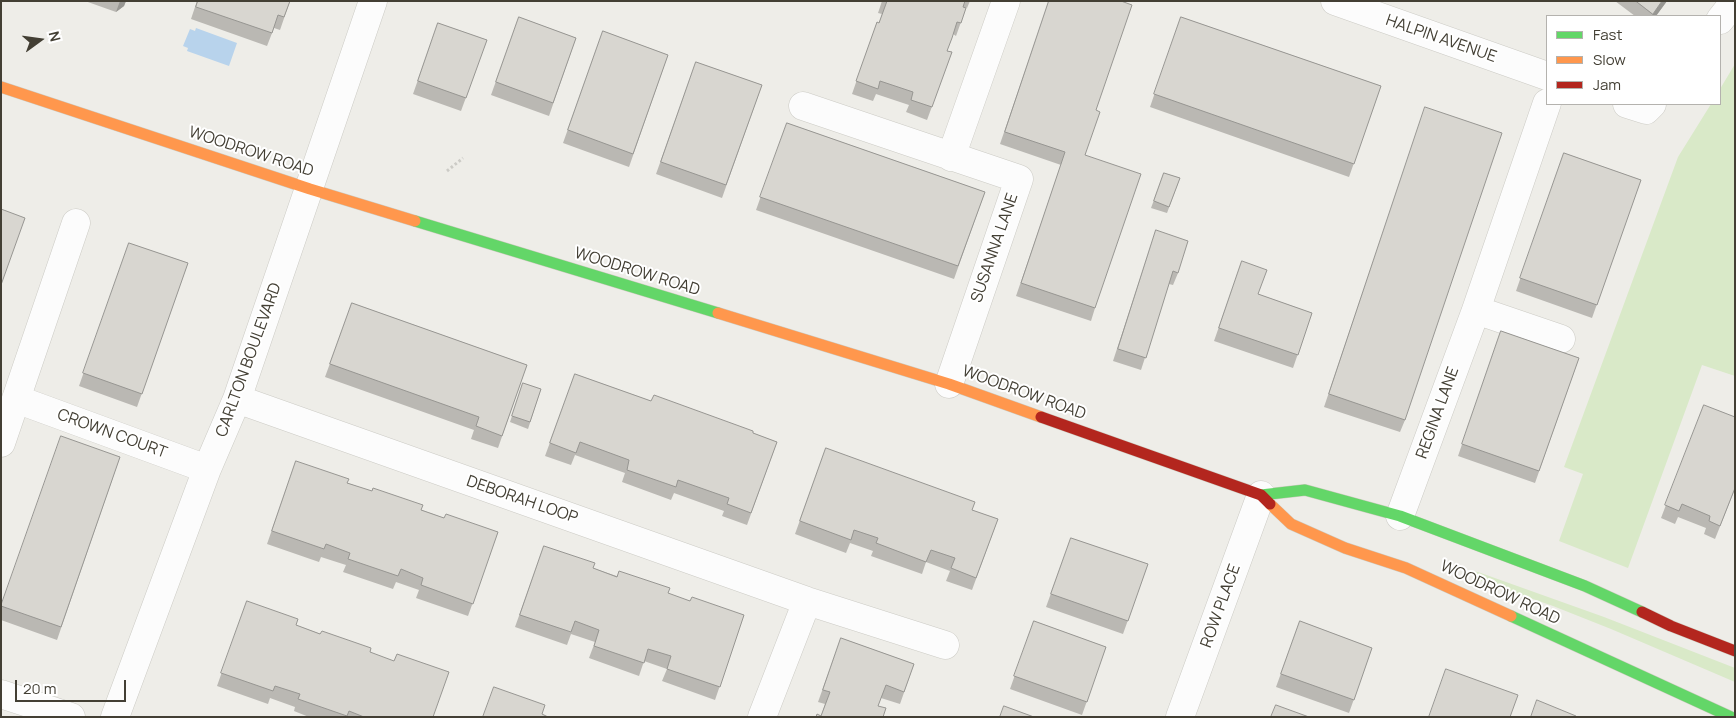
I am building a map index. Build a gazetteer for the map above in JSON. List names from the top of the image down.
{
  "streets": {
    "street": [
      "HALPIN AVENUE",
      "WOODROW ROAD",
      "SUSANNA LANE",
      "CARLTON BOULEVARD",
      "REGINA LANE",
      "CROWN COURT",
      "DEBORAH LOOP",
      "ROW PLACE"
    ]
  },
  "crossings": [
    ["WOODROW ROAD", "SUSANNA LANE"],
    ["WOODROW ROAD", "CARLTON BOULEVARD"],
    ["WOODROW ROAD", "REGINA LANE"],
    ["WOODROW ROAD", "ROW PLACE"],
    ["CARLTON BOULEVARD", "CROWN COURT"],
    ["CARLTON BOULEVARD", "DEBORAH LOOP"]
  ],
  "legend": ["Fast", "Slow", "Jam"],
  "scale_bar": "20 m",
  "north": "right"
}
